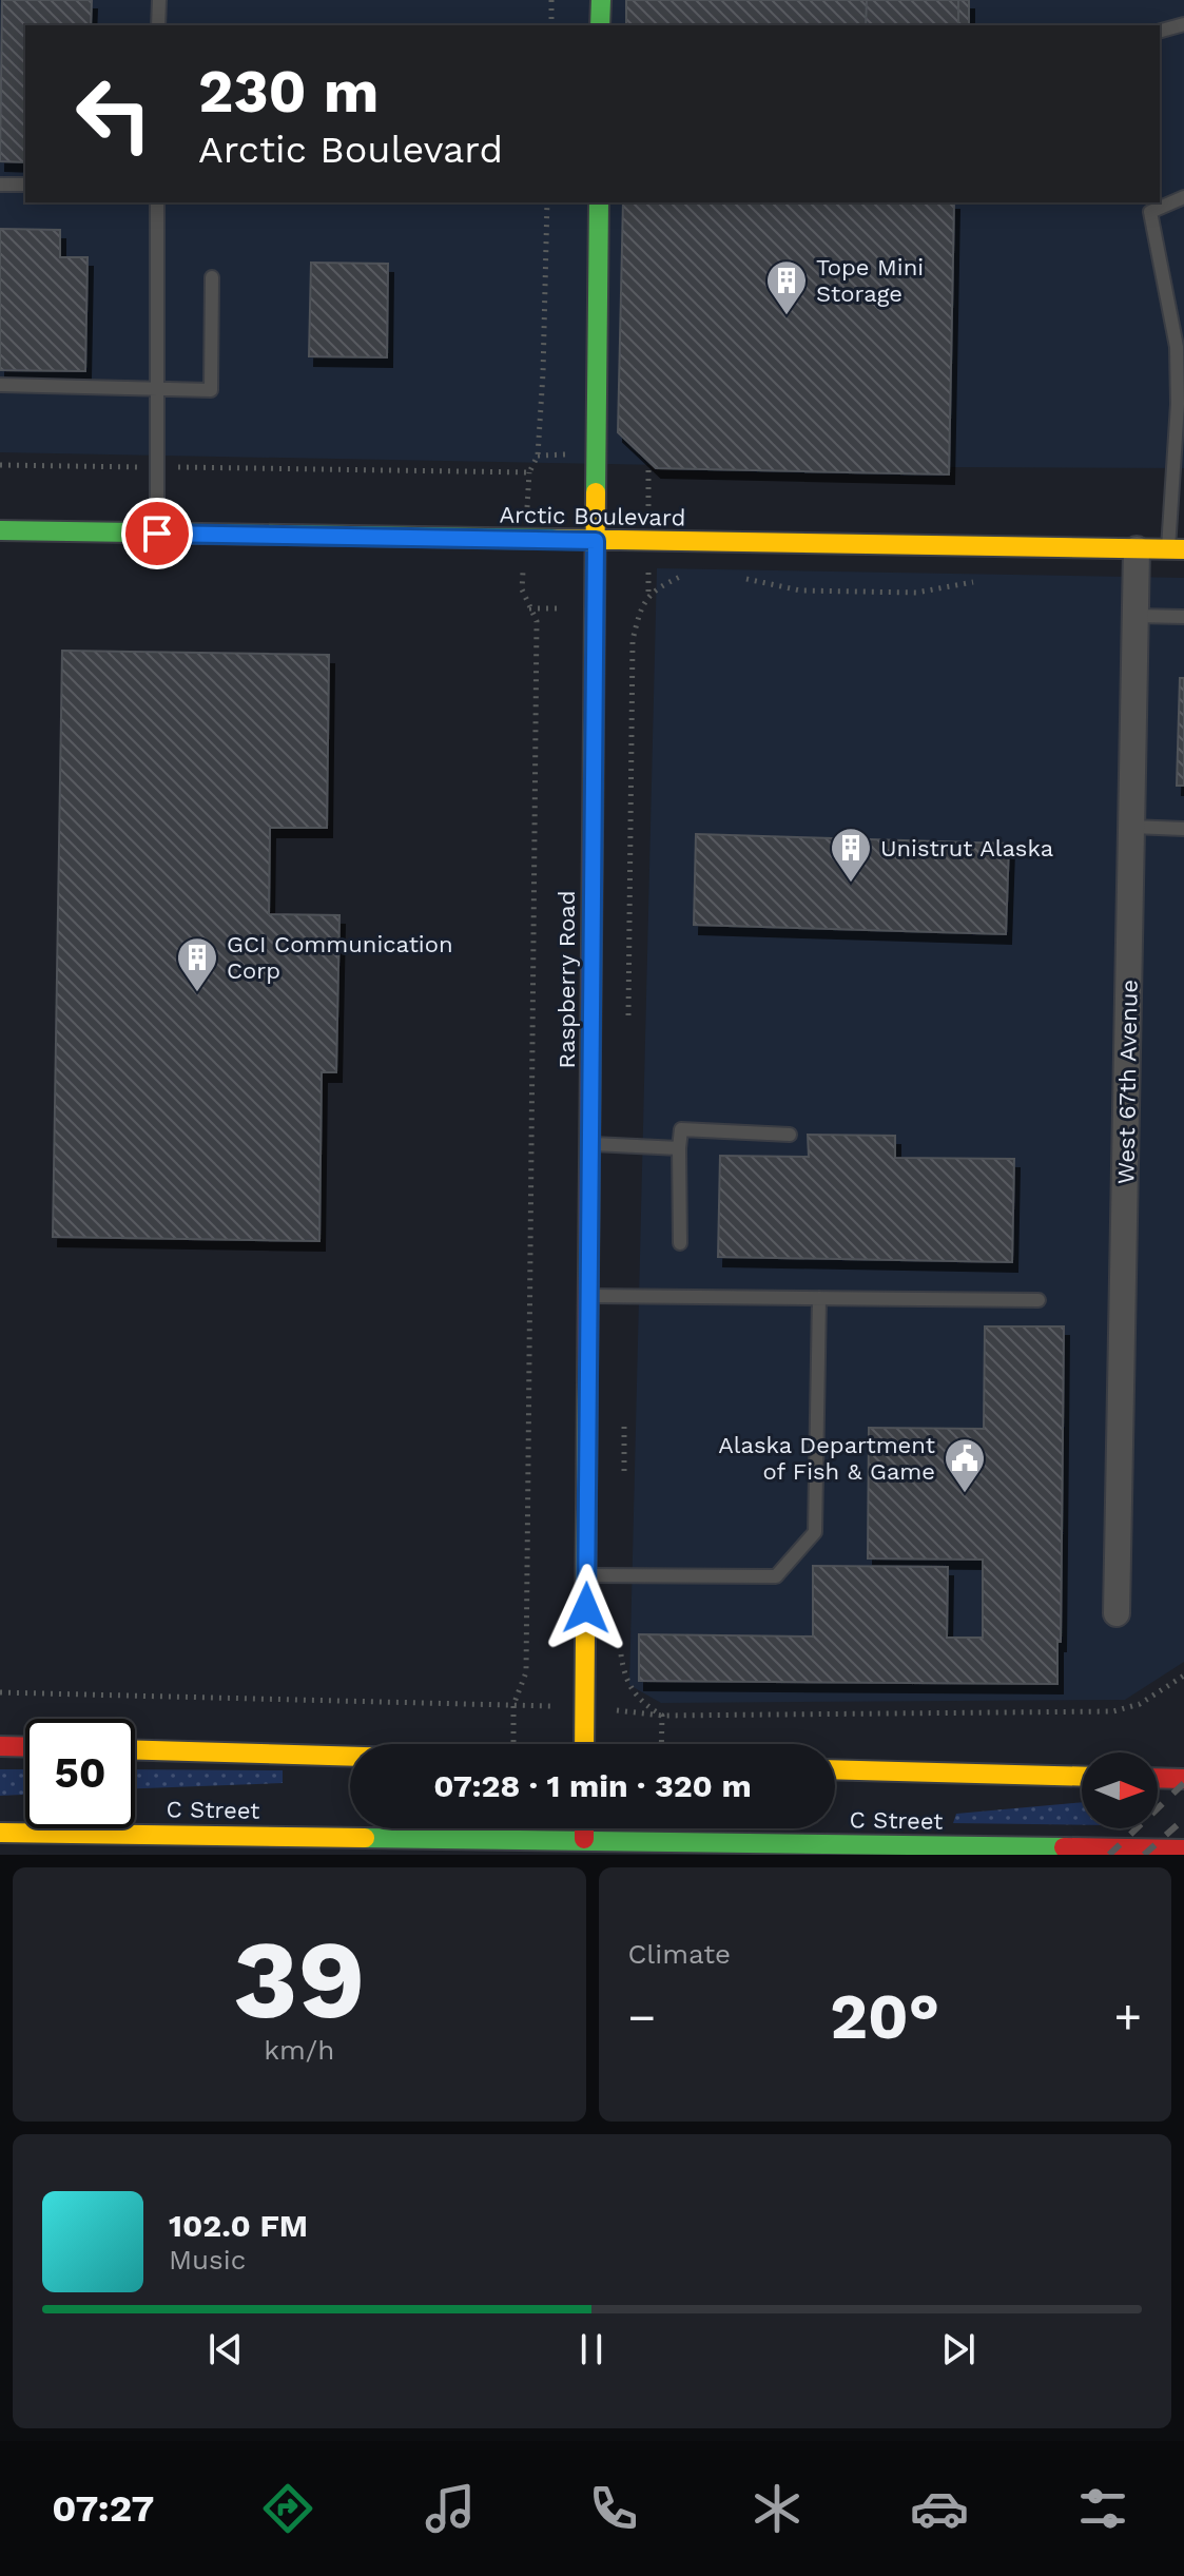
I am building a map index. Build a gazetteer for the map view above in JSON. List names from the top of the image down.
{
  "streets": {
    "main road": ["Arctic Boulevard", "Raspberry Road", "C Street"],
    "street": ["West 67th Avenue"]
  },
  "crossings": [
    ["Arctic Boulevard", "Raspberry Road"],
    ["Arctic Boulevard", "West 67th Avenue"]
  ],
  "places": {
    "building": ["Tope Mini Storage", "Unistrut Alaska", "GCI Communication Corp"],
    "public building": ["Alaska Department of Fish & Game"]
  },
  "north": "right",
  "page": {
    "turn": ["230 m", "Arctic Boulevard"],
    "limit": "50",
    "trip": "07:28 · 1 min · 320 m",
    "tile": [
      ["39", "km/h"],
      "Climate"
    ],
    "heat": ["−", "20°", "+"],
    "song": ["102.0 FM", "Music"],
    "tabs": "07:27"
  }
}
